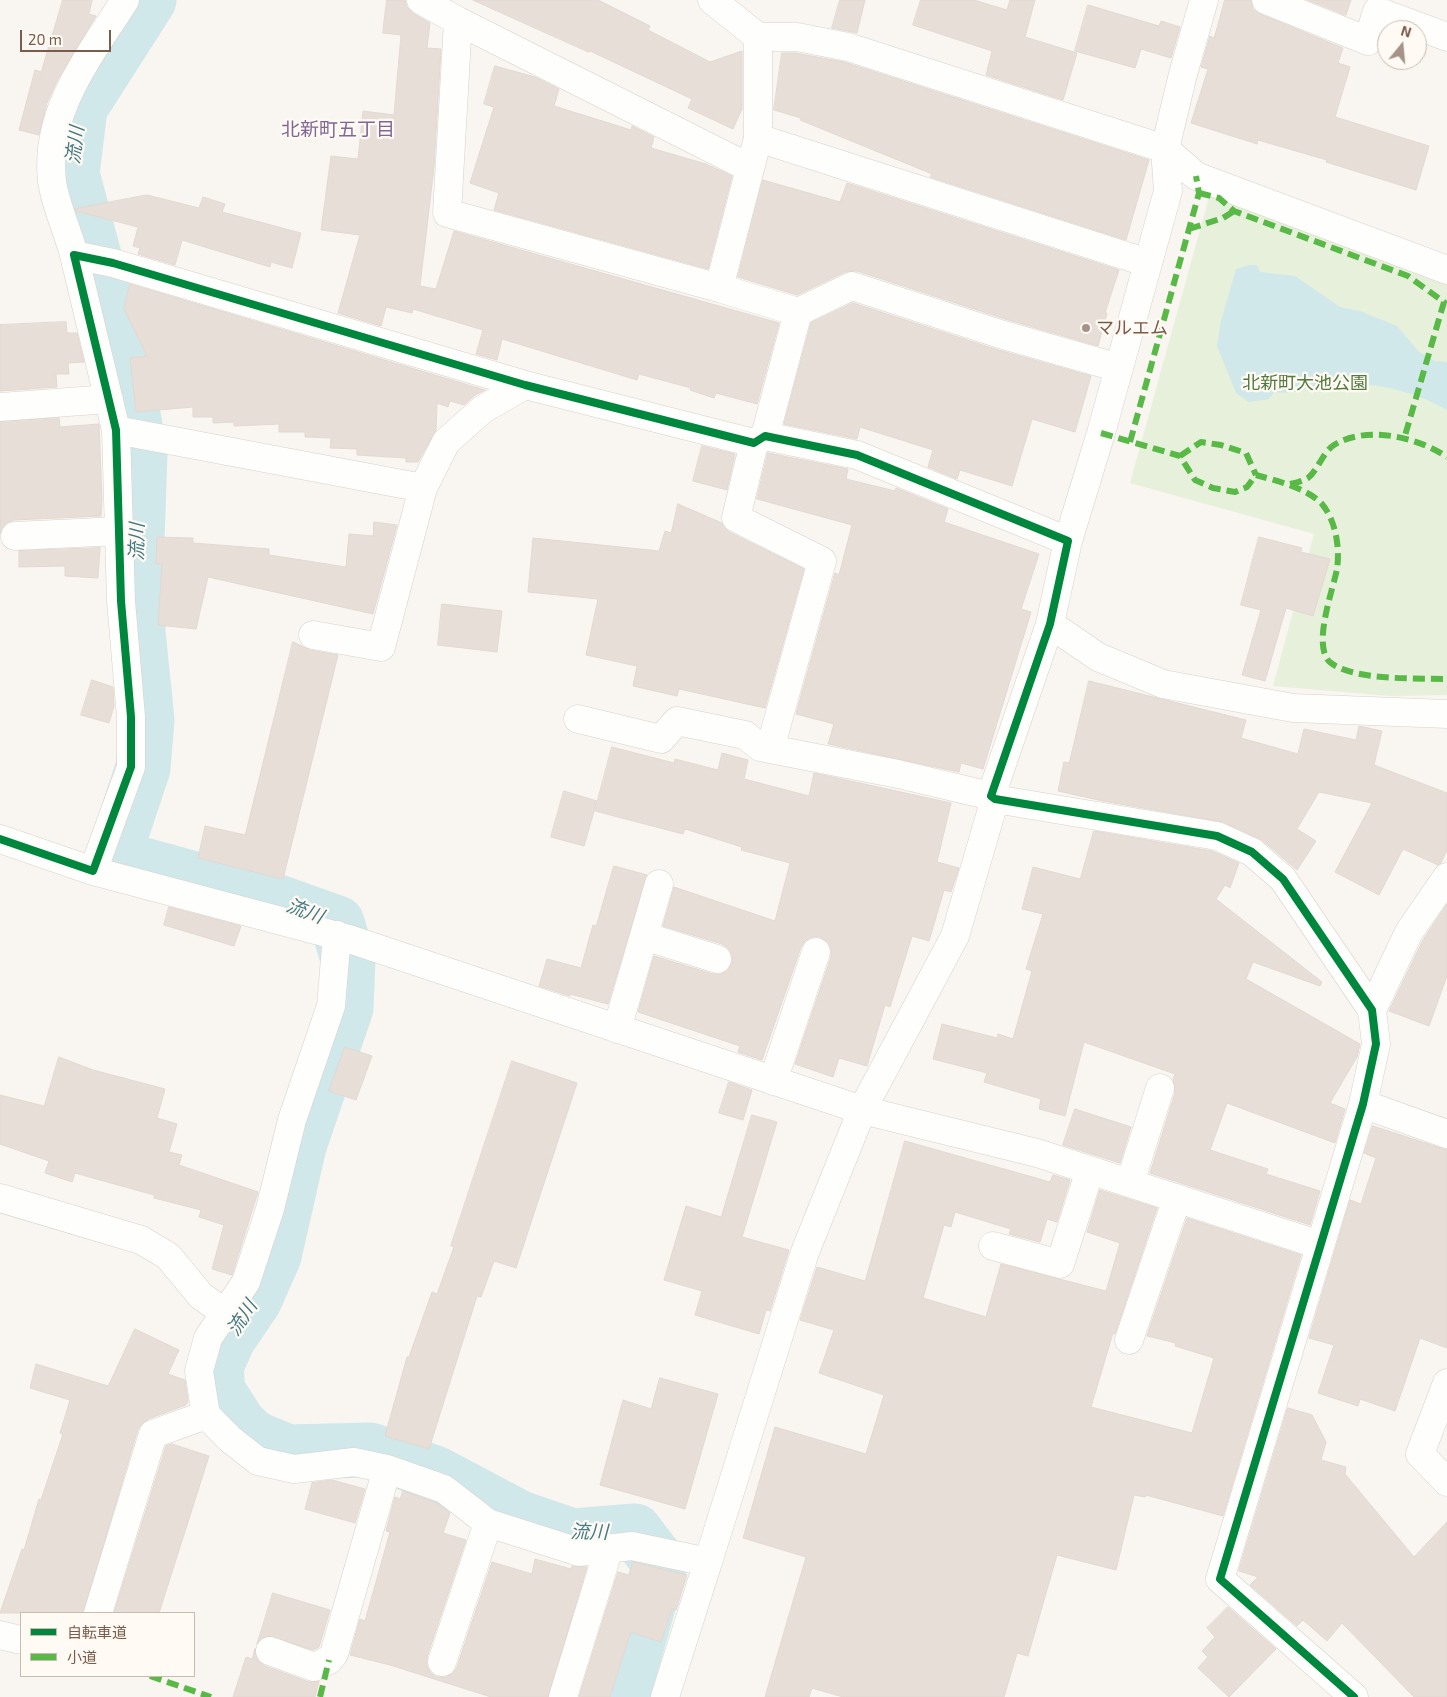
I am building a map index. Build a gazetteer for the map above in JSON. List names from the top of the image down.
{
  "districts": ["北新町五丁目"],
  "water": ["流川"],
  "parks": ["北新町大池公園"],
  "places": ["マルエム"],
  "legend": ["自転車道", "小道"],
  "scale_bar": "20 m",
  "north": "top"
}
